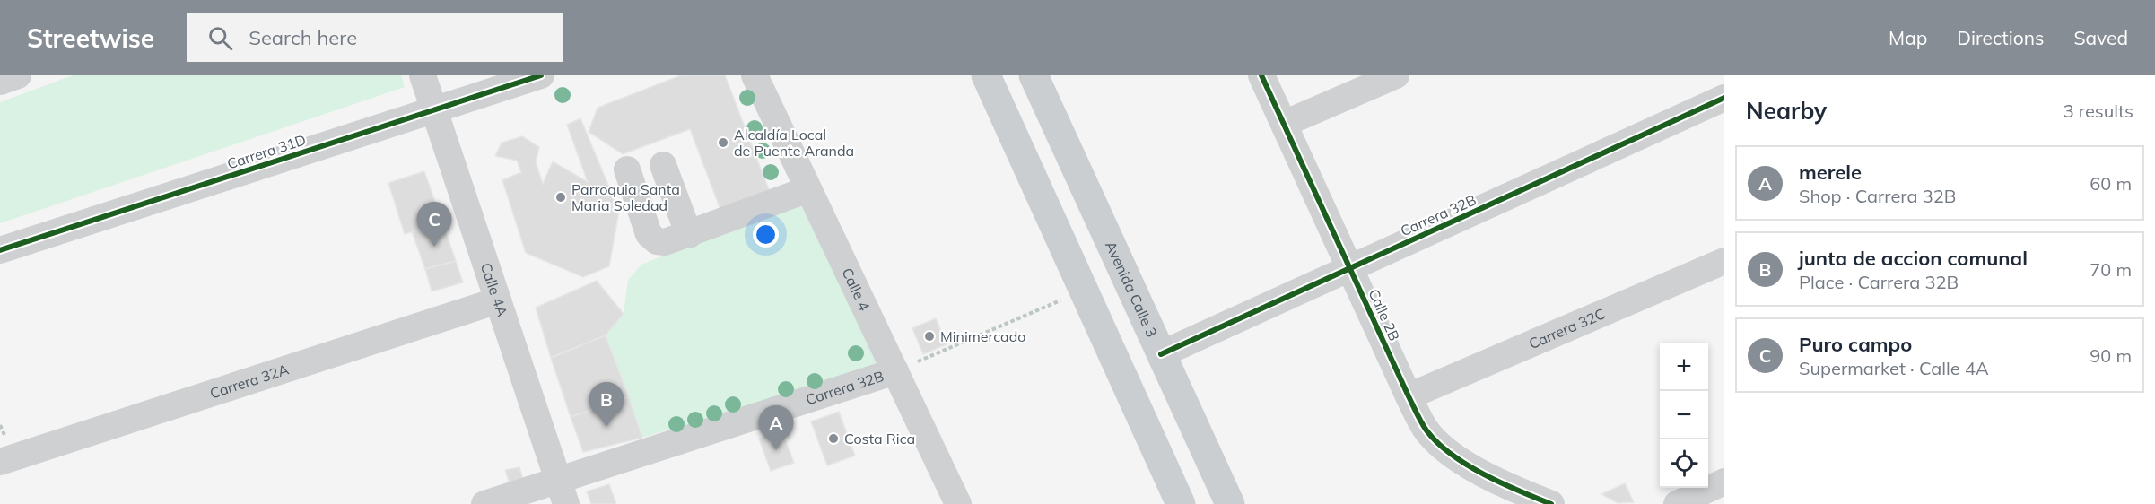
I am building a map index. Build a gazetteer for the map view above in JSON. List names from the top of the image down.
{
  "streets": {
    "main road": ["Avenida Calle 3"],
    "street": [
      "Carrera 31D",
      "Carrera 32B",
      "Calle 4A",
      "Calle 4",
      "Calle 2B",
      "Carrera 32C",
      "Carrera 32A"
    ]
  },
  "crossings": [
    ["Carrera 31D", "Calle 4A"],
    ["Carrera 32B", "Calle 4A"],
    ["Carrera 32B", "Calle 4"],
    ["Carrera 32B", "Avenida Calle 3"],
    ["Carrera 32B", "Calle 2B"],
    ["Calle 4A", "Carrera 32A"],
    ["Calle 2B", "Carrera 32C"]
  ],
  "places": [
    "Alcaldía Local de Puente Aranda",
    "Parroquia Santa Maria Soledad",
    "Minimercado",
    "Costa Rica"
  ],
  "page": {
    "header": "Streetwise",
    "search": "Search here",
    "nav": ["Map", "Directions", "Saved"],
    "heading": ["Nearby", "3 results"],
    "list": [
      {
        "mark": "A",
        "name": "merele",
        "note": "Shop · Carrera 32B",
        "value": "60 m"
      },
      {
        "mark": "B",
        "name": "junta de accion comunal",
        "note": "Place · Carrera 32B",
        "value": "70 m"
      },
      {
        "mark": "C",
        "name": "Puro campo",
        "note": "Supermarket · Calle 4A",
        "value": "90 m"
      }
    ],
    "pins": ["C", "B", "A"],
    "map_buttons": ["+", "−"]
  }
}
